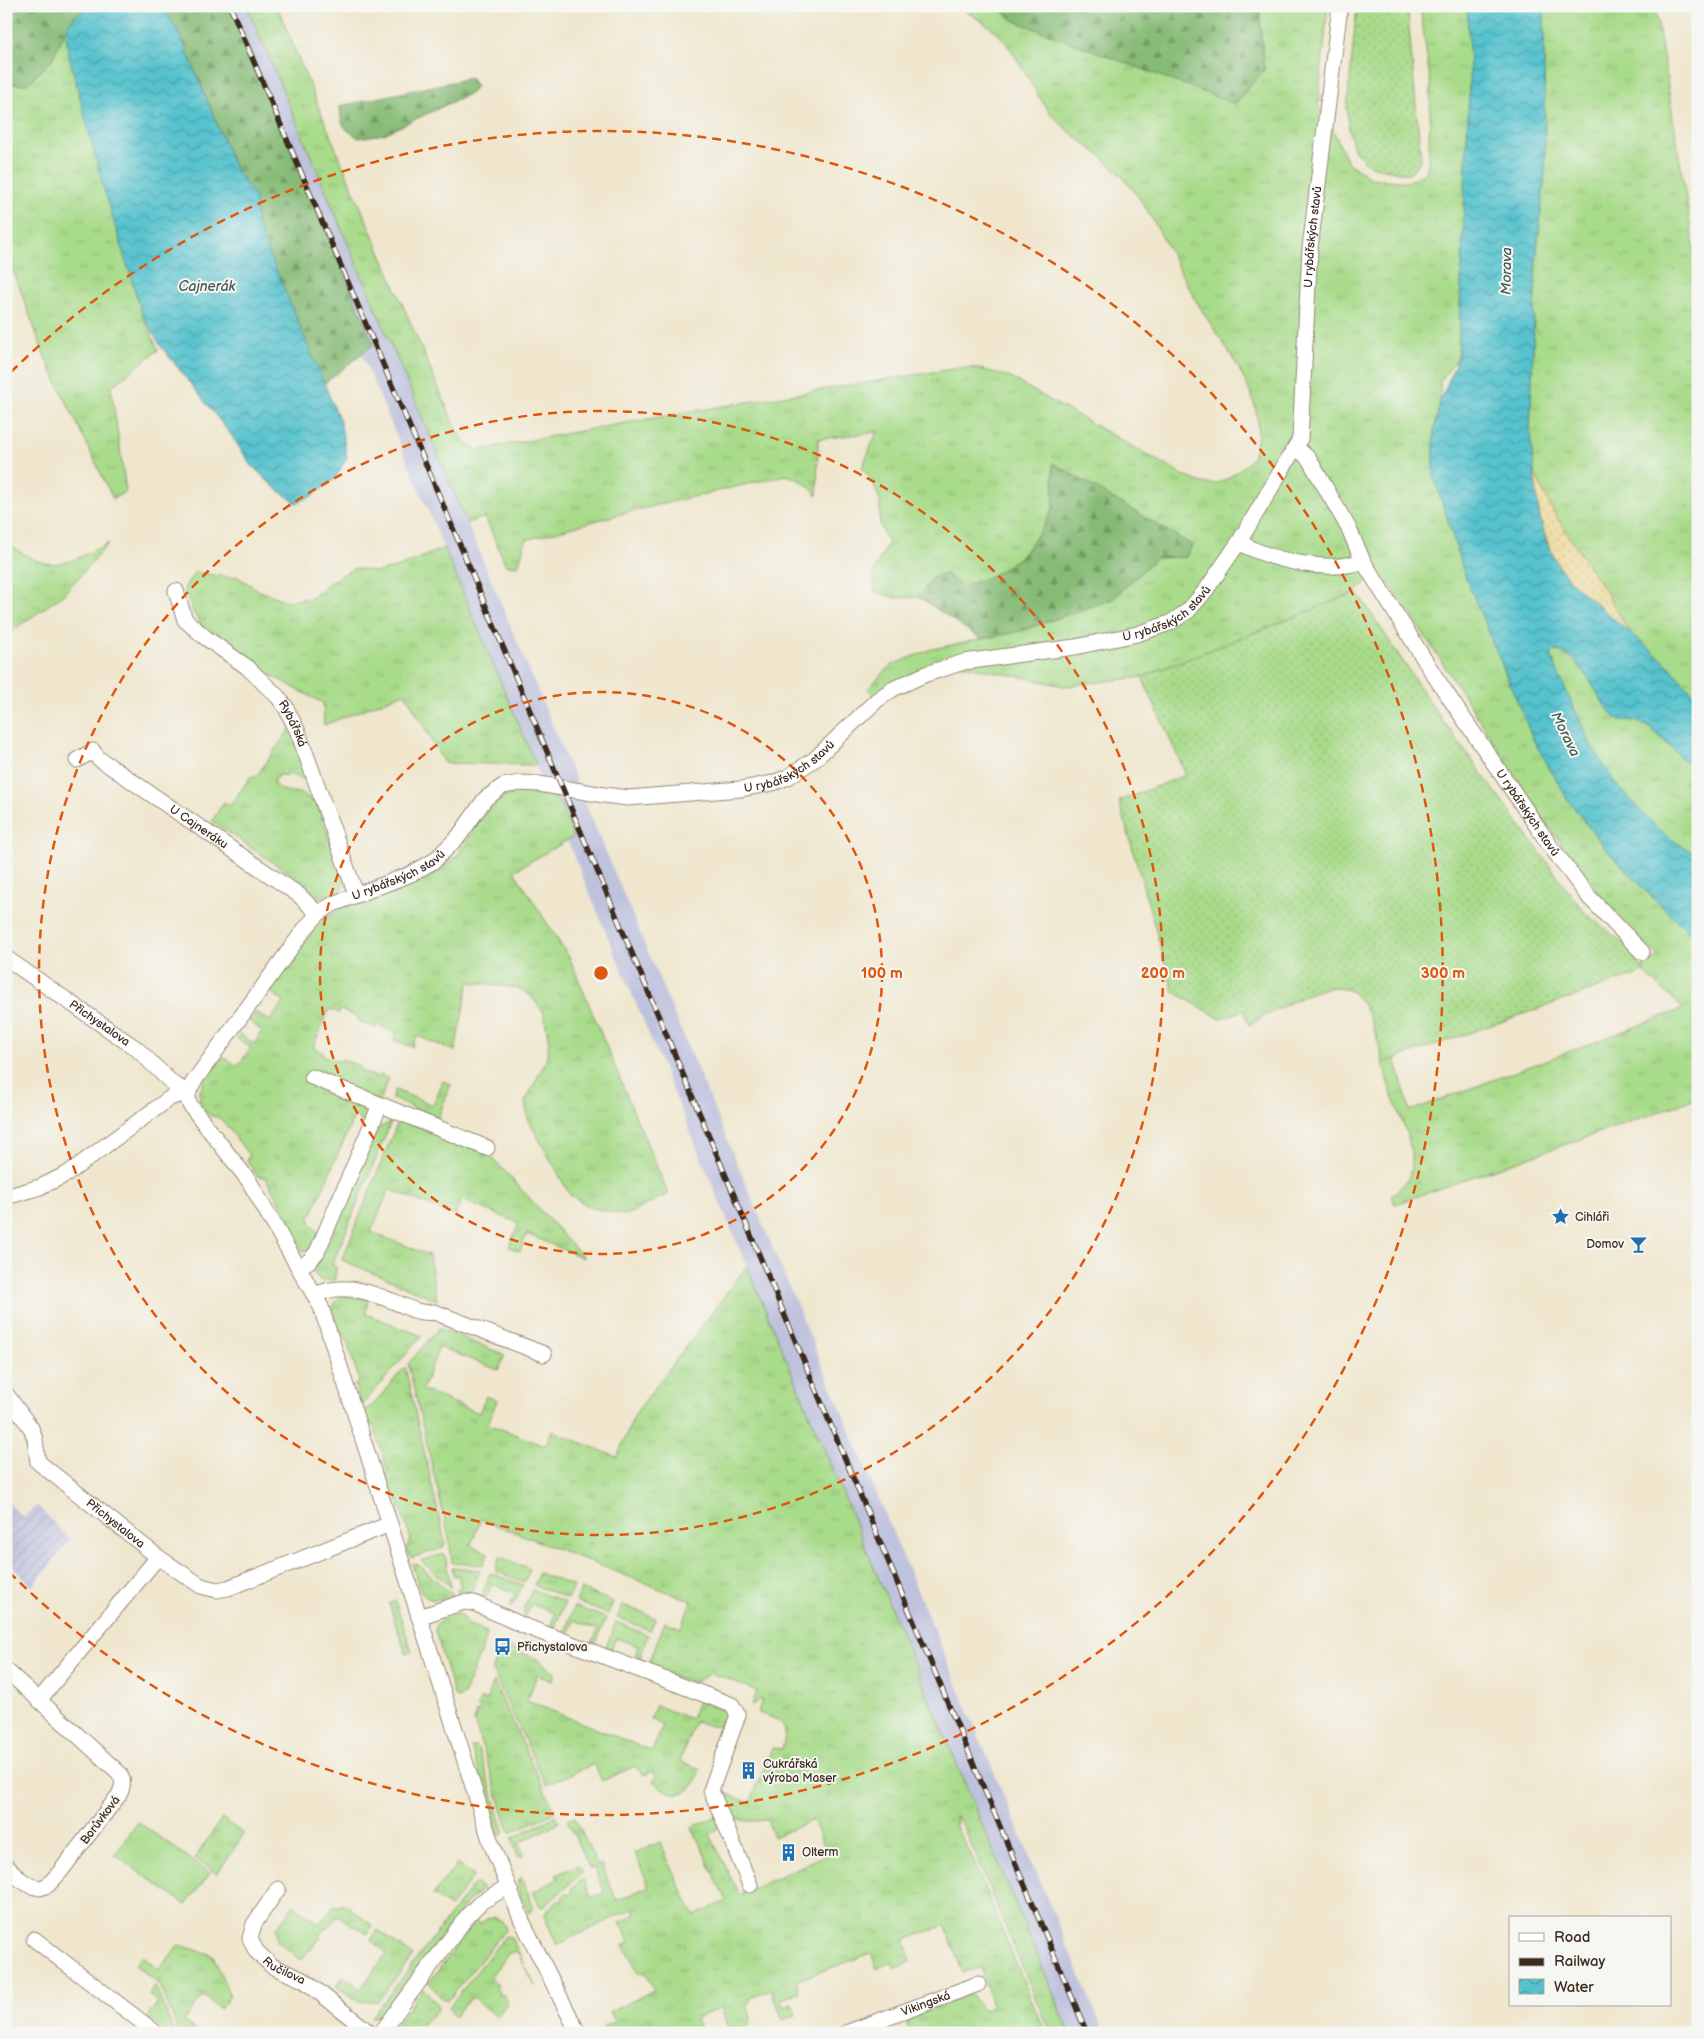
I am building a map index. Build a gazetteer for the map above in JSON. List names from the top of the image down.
{
  "streets": {
    "street": [
      "U rybářských stavů",
      "Rybářská",
      "U Cajneráku",
      "Přichystalova",
      "Borůvková",
      "Ručilova",
      "Vikingská"
    ]
  },
  "crossings": [
    ["U rybářských stavů", "Rybářská"],
    ["U rybářských stavů", "U Cajneráku"]
  ],
  "water": ["Morava", "Cajnerák"],
  "places": {
    "place": ["Cihláři"],
    "bar": ["Domov"],
    "bus stop": ["Přichystalova"],
    "building": ["Cukrářská výroba Maser", "Olterm"]
  },
  "legend": ["Road", "Railway", "Water"],
  "rings": ["100 m", "200 m", "300 m"]
}
